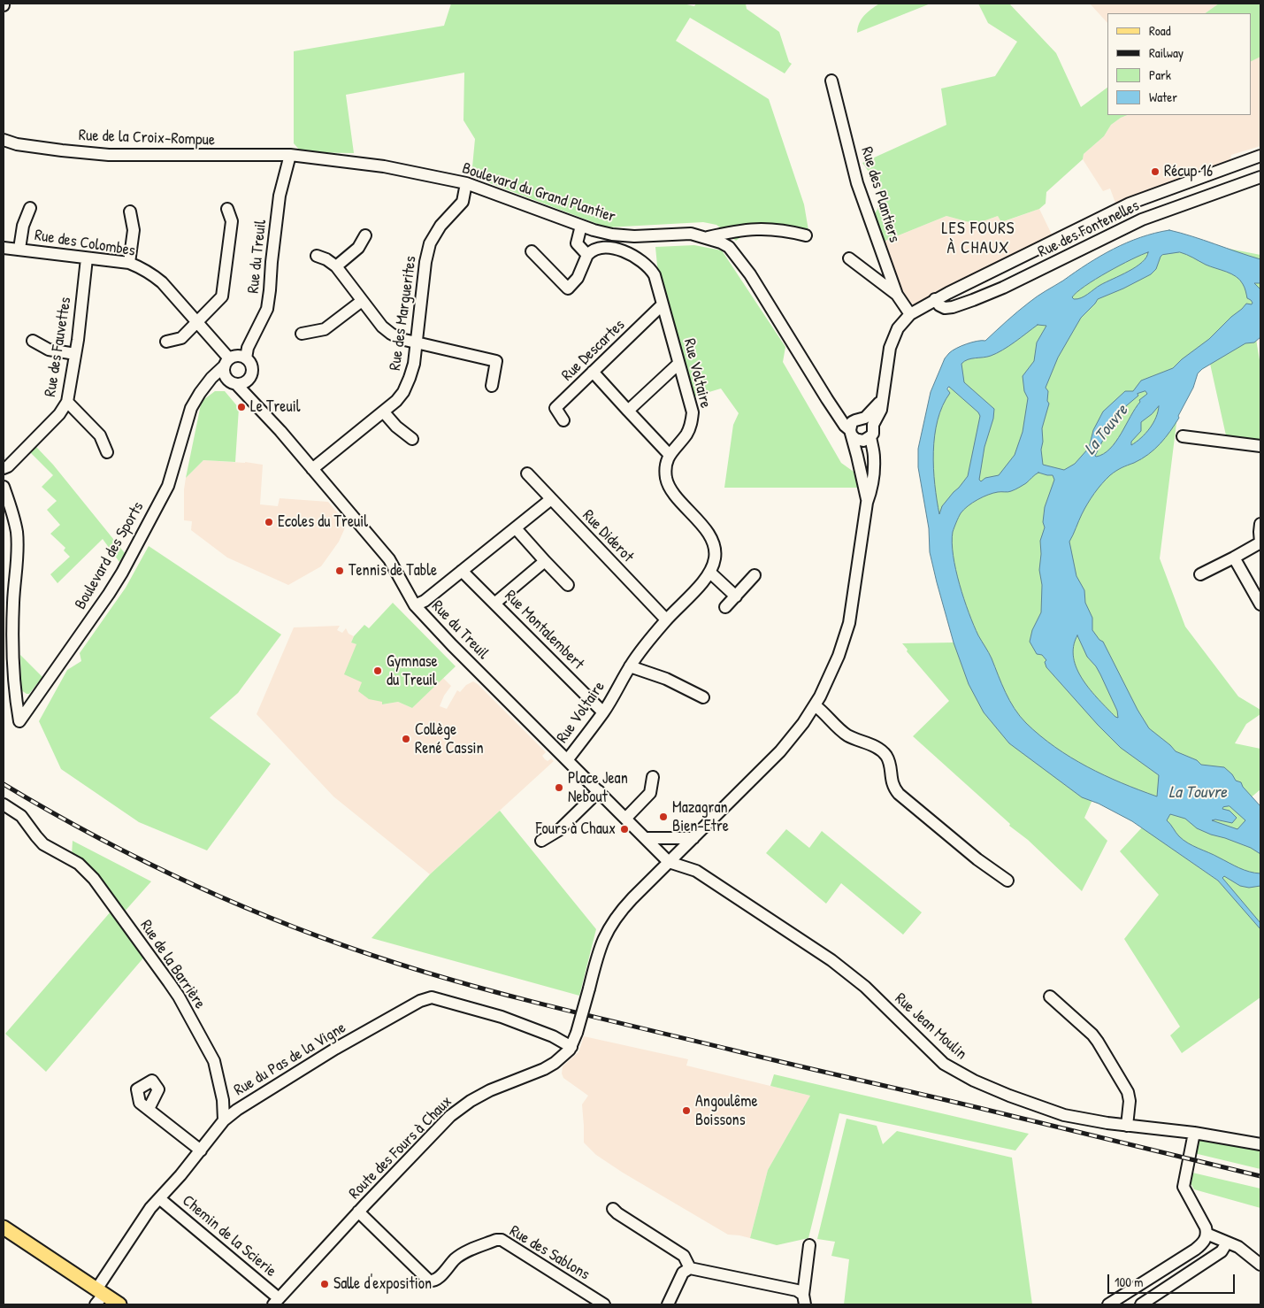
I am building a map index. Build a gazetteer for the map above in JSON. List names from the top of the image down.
{
  "streets": {
    "street": [
      "Rue de la Croix-Rompue",
      "Boulevard du Grand Plantier",
      "Rue des Plantiers",
      "Rue des Fontenelles",
      "Rue des Colombes",
      "Rue du Treuil",
      "Rue des Marguerites",
      "Rue des Fauvettes",
      "Rue Descartes",
      "Rue Voltaire",
      "Rue Diderot",
      "Boulevard des Sports",
      "Rue Montalembert",
      "Rue de la Barrière",
      "Rue Jean Moulin",
      "Rue du Pas de la Vigne",
      "Route des Fours à Chaux",
      "Chemin de la Scierie",
      "Rue des Sablons"
    ]
  },
  "crossings": [
    ["Rue de la Croix-Rompue", "Boulevard du Grand Plantier"],
    ["Rue de la Croix-Rompue", "Rue du Treuil"],
    ["Boulevard du Grand Plantier", "Rue du Treuil"],
    ["Boulevard du Grand Plantier", "Rue des Marguerites"],
    ["Boulevard du Grand Plantier", "Route des Fours à Chaux"],
    ["Rue des Colombes", "Rue du Treuil"],
    ["Rue des Colombes", "Rue des Fauvettes"],
    ["Rue des Colombes", "Boulevard des Sports"],
    ["Rue du Treuil", "Rue des Marguerites"],
    ["Rue du Treuil", "Rue Voltaire"],
    ["Rue du Treuil", "Boulevard des Sports"],
    ["Rue du Treuil", "Rue Jean Moulin"],
    ["Rue du Treuil", "Route des Fours à Chaux"],
    ["Rue Descartes", "Rue Voltaire"],
    ["Rue Voltaire", "Rue Diderot"],
    ["Rue Voltaire", "Rue Montalembert"],
    ["Rue de la Barrière", "Rue du Pas de la Vigne"],
    ["Rue Jean Moulin", "Route des Fours à Chaux"],
    ["Rue du Pas de la Vigne", "Route des Fours à Chaux"],
    ["Rue du Pas de la Vigne", "Chemin de la Scierie"],
    ["Route des Fours à Chaux", "Chemin de la Scierie"],
    ["Route des Fours à Chaux", "Rue des Sablons"]
  ],
  "districts": ["LES FOURS À CHAUX"],
  "water": ["La Touvre"],
  "places": [
    "Récup 16",
    "Le Treuil",
    "Ecoles du Treuil",
    "Tennis de Table",
    "Gymnase du Treuil",
    "Collège René Cassin",
    "Place Jean Nebout",
    "Mazagran Bien-Etre",
    "Fours à Chaux",
    "Angoulême Boissons",
    "Salle d'exposition"
  ],
  "legend": [
    "Road",
    "Railway",
    "Park",
    "Water"
  ],
  "scale_bar": "100 m"
}
